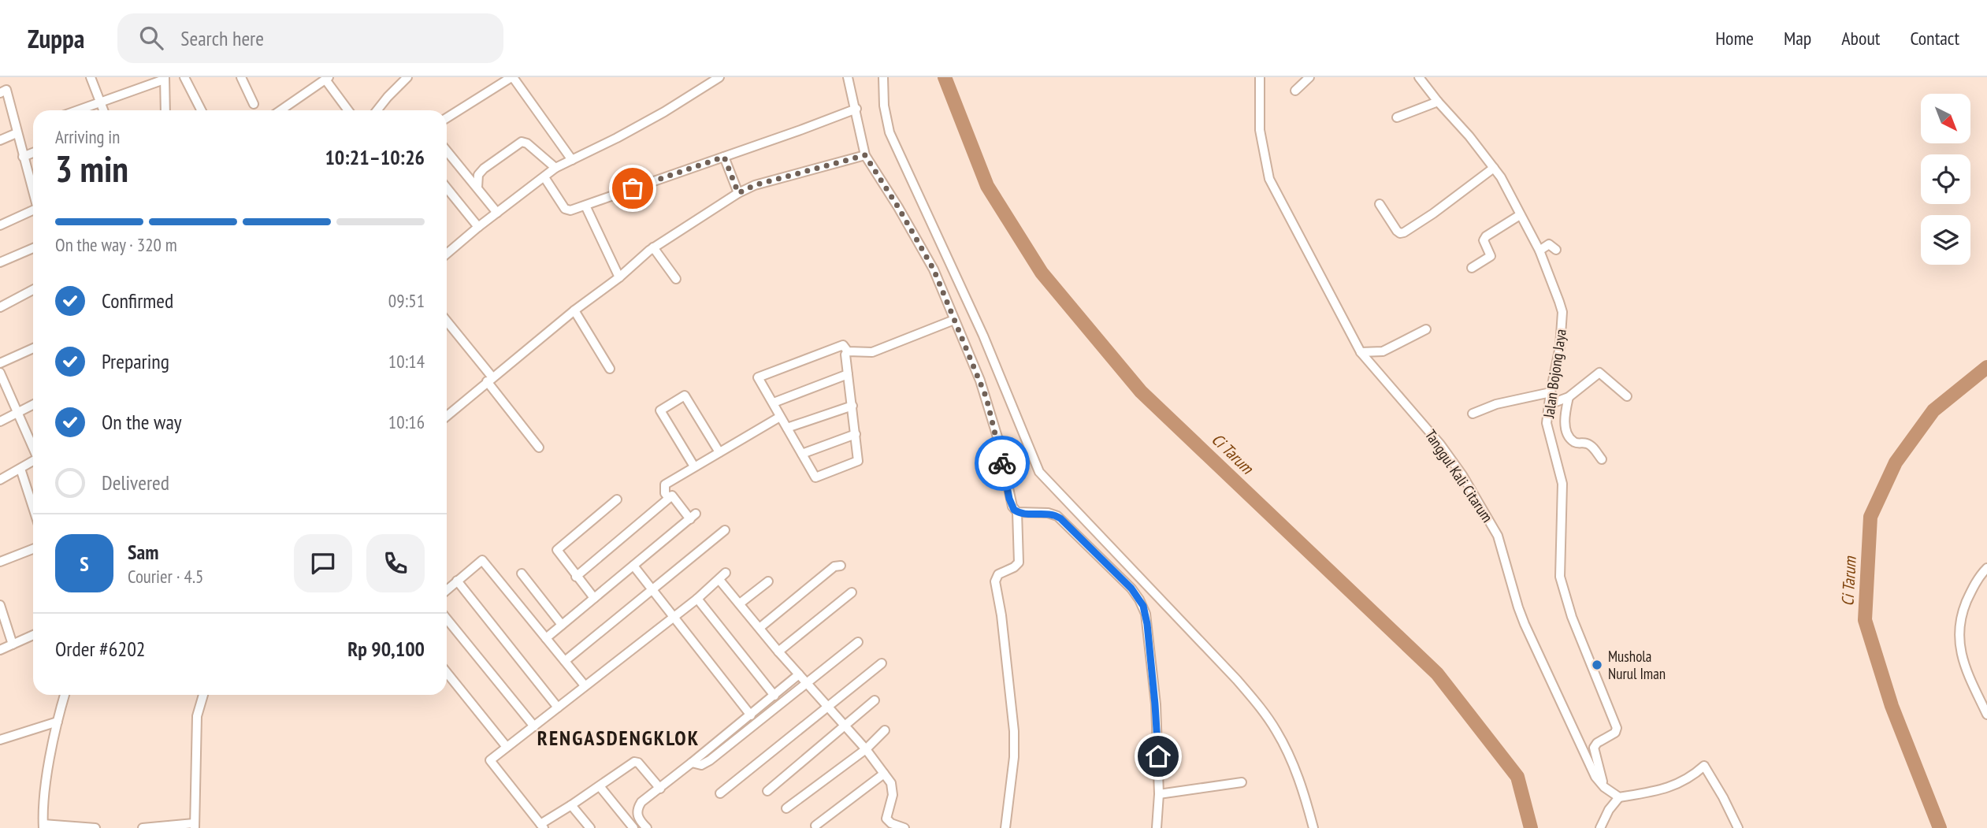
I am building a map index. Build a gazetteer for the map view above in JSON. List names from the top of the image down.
{
  "streets": {
    "street": ["Jalan Bojong Jaya", "Tanggul Kali Citarum"]
  },
  "crossings": [
    ["Jalan Bojong Jaya", "Tanggul Kali Citarum"]
  ],
  "districts": ["RENGASDENGKLOK"],
  "water": ["Ci Tarum"],
  "places": ["Mushola Nurul Iman"],
  "north": "bottom right",
  "page": {
    "header": "Zuppa",
    "search": "Search here",
    "nav": [
      "Home",
      "Map",
      "About",
      "Contact"
    ],
    "heading": ["3 min", "Arriving in", "10:21–10:26"],
    "panel": [
      "Sam",
      "Courier · 4.5",
      "Order #6202",
      "Rp 90,100"
    ],
    "bar": "On the way · 320 m",
    "list": [
      ["Confirmed", "09:51"],
      ["Preparing", "10:14"],
      ["On the way", "10:16"],
      "Delivered"
    ],
    "round": "S"
  }
}
